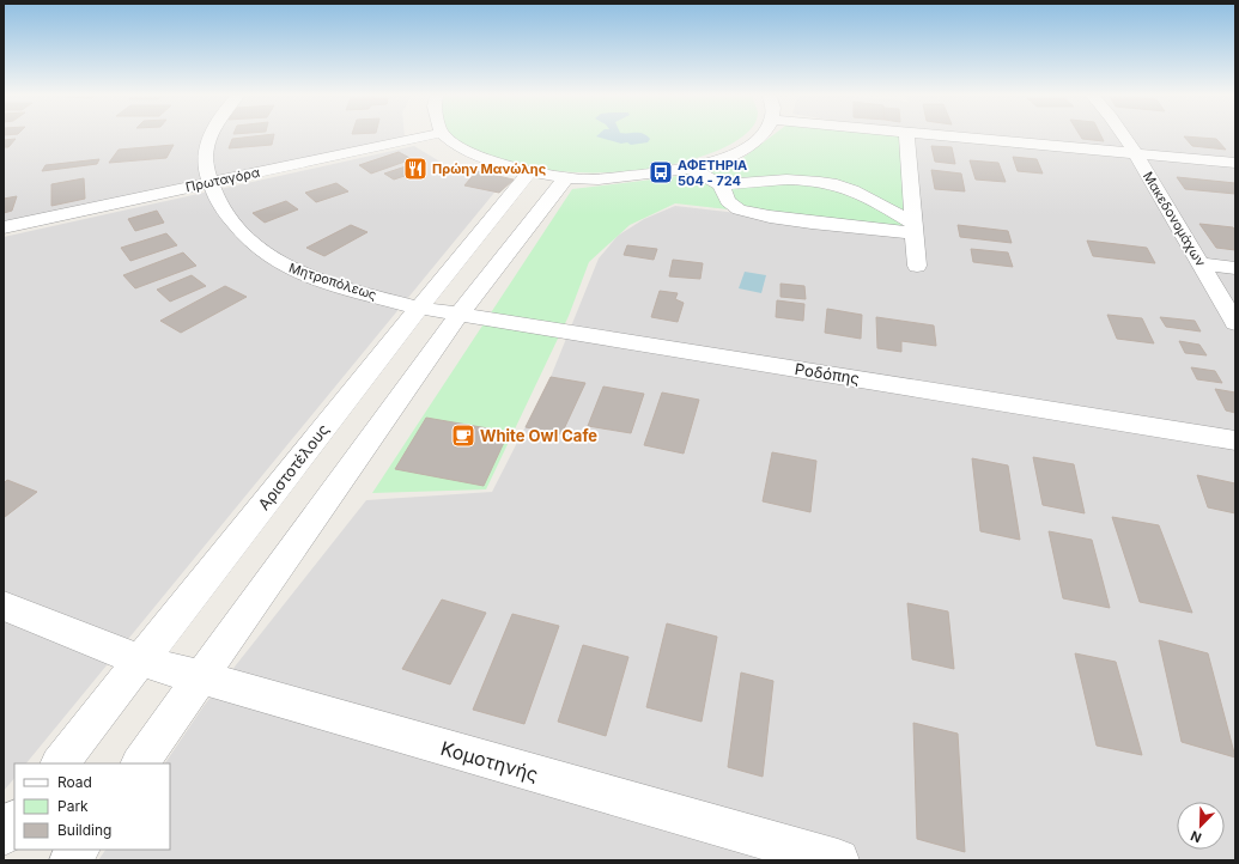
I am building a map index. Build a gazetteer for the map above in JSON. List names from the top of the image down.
{
  "streets": {
    "street": [
      "Πρωταγόρα",
      "Μακεδονομάχων",
      "Μητροπόλεως",
      "Ροδόπης",
      "Αριστοτέλους",
      "Κομοτηνής"
    ]
  },
  "crossings": [
    ["Πρωταγόρα", "Μητροπόλεως"],
    ["Μητροπόλεως", "Ροδόπης"],
    ["Μητροπόλεως", "Αριστοτέλους"],
    ["Ροδόπης", "Αριστοτέλους"],
    ["Αριστοτέλους", "Κομοτηνής"]
  ],
  "places": {
    "restaurant": ["Πρώην Μανώλης"],
    "bus stop": ["ΑΦΕΤΗΡΙΑ 504 - 724"],
    "cafe": ["White Owl Cafe"]
  },
  "legend": ["Road", "Park", "Building"],
  "north": "bottom left"
}
